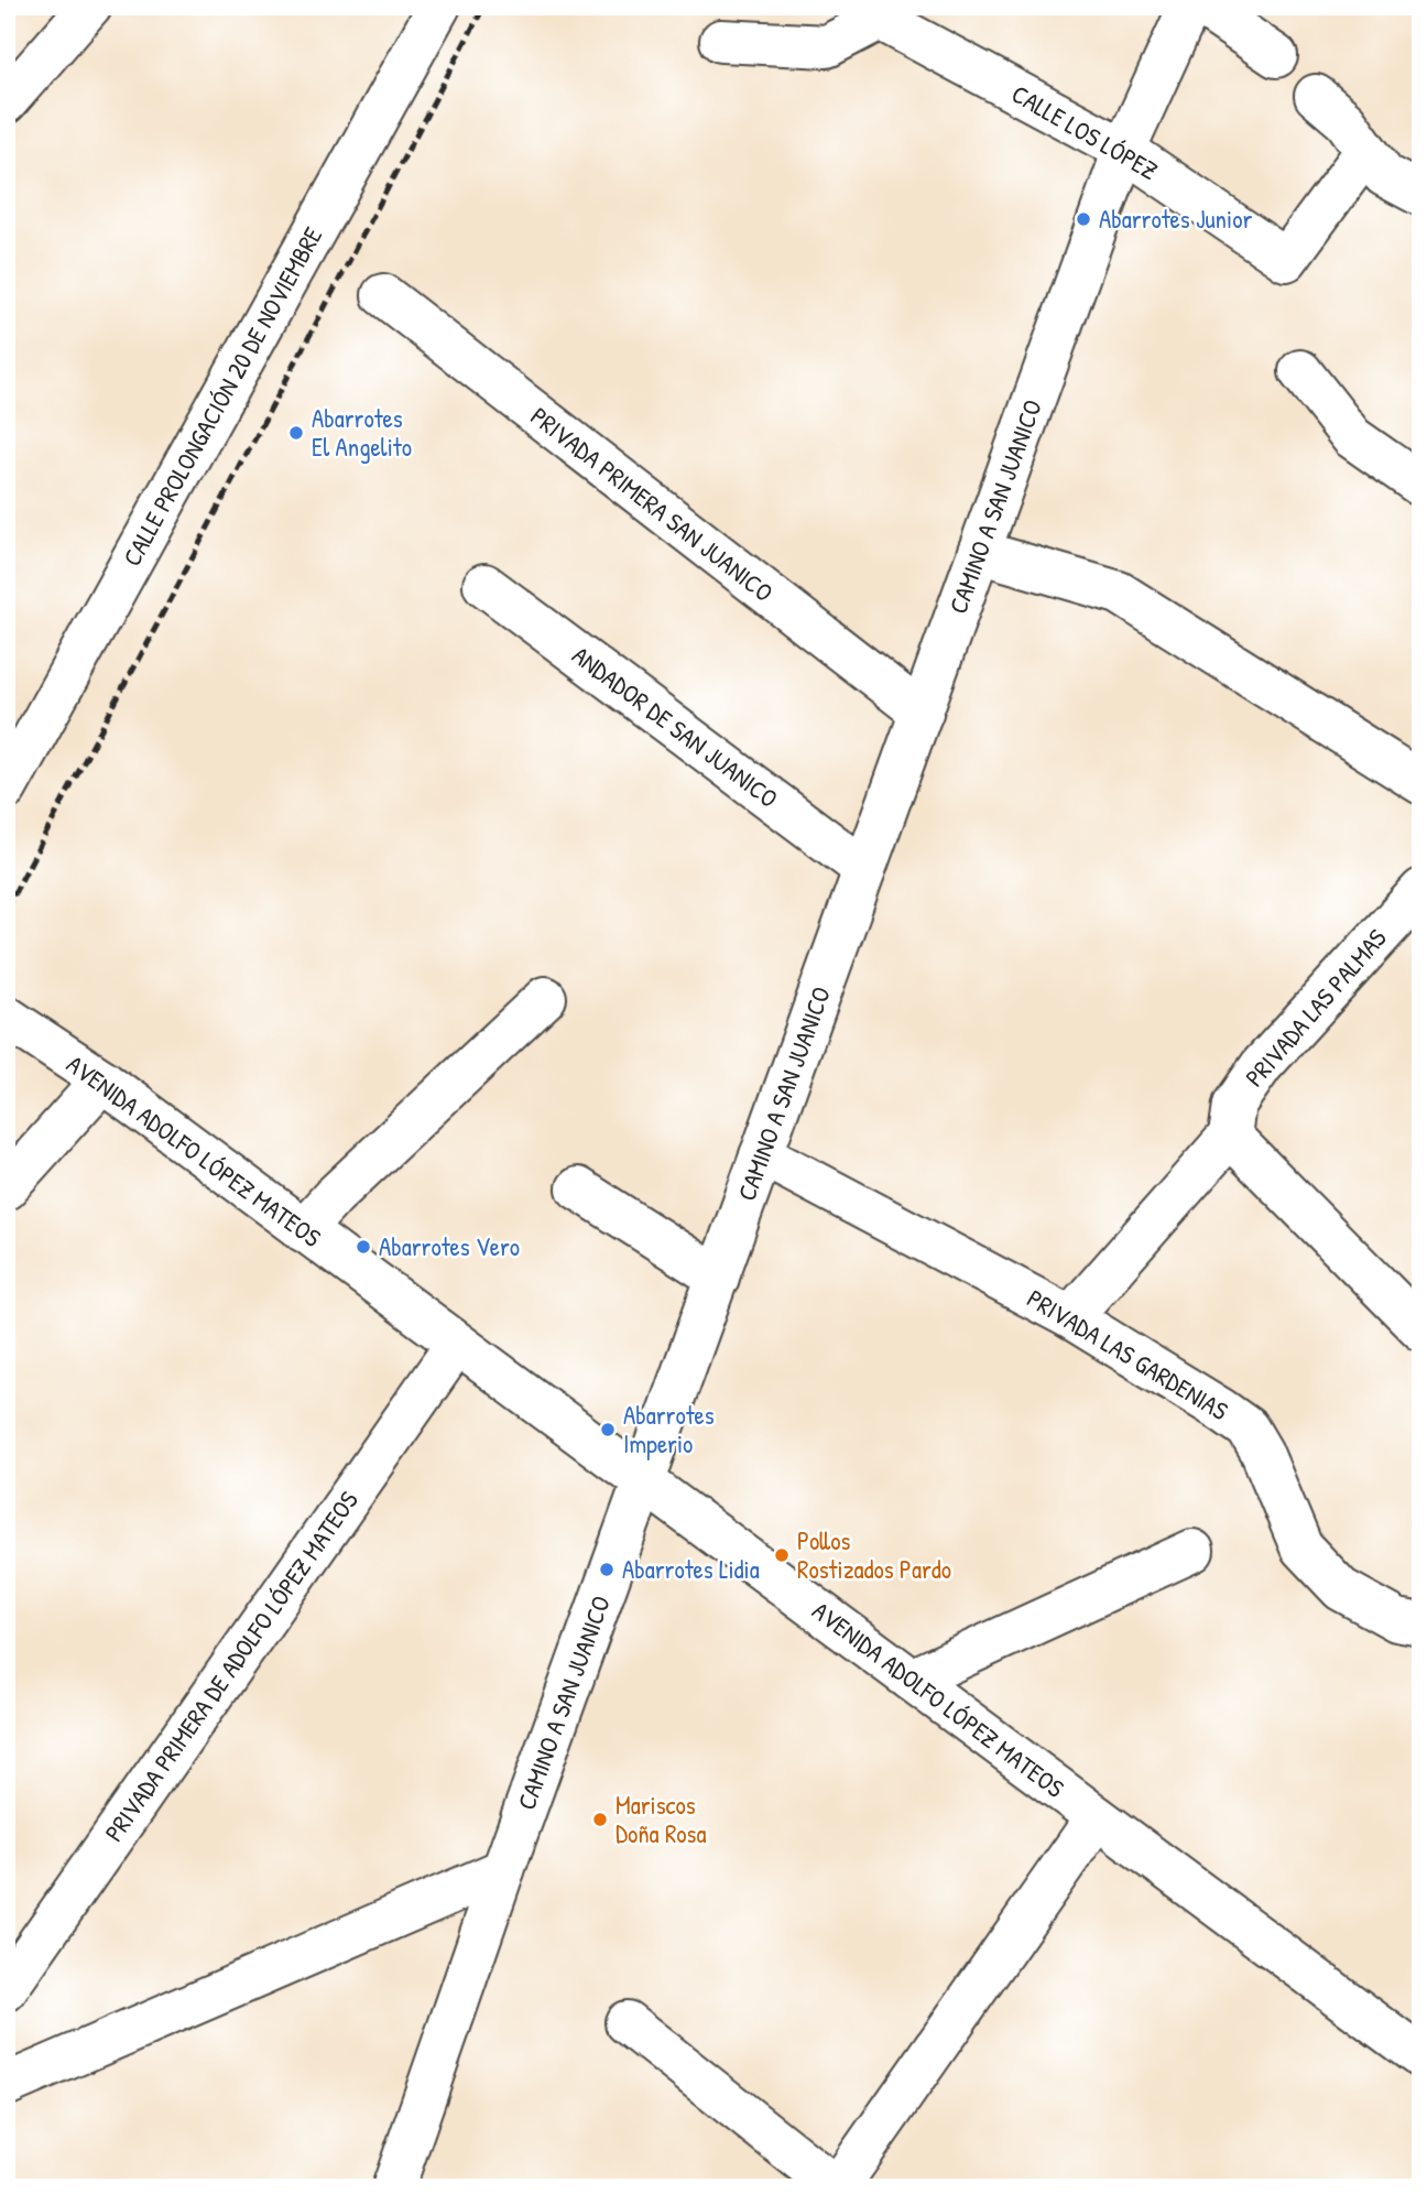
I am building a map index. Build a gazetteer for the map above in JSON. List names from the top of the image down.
{
  "streets": {
    "street": [
      "CALLE LOS LÓPEZ",
      "CALLE PROLONGACIÓN 20 DE NOVIEMBRE",
      "PRIVADA PRIMERA SAN JUANICO",
      "CAMINO A SAN JUANICO",
      "ANDADOR DE SAN JUANICO",
      "PRIVADA LAS PALMAS",
      "AVENIDA ADOLFO LÓPEZ MATEOS",
      "PRIVADA LAS GARDENIAS",
      "PRIVADA PRIMERA DE ADOLFO LÓPEZ MATEOS"
    ]
  },
  "crossings": [
    ["CALLE LOS LÓPEZ", "CAMINO A SAN JUANICO"],
    ["PRIVADA PRIMERA SAN JUANICO", "CAMINO A SAN JUANICO"],
    ["CAMINO A SAN JUANICO", "ANDADOR DE SAN JUANICO"],
    ["CAMINO A SAN JUANICO", "AVENIDA ADOLFO LÓPEZ MATEOS"],
    ["CAMINO A SAN JUANICO", "PRIVADA LAS GARDENIAS"],
    ["AVENIDA ADOLFO LÓPEZ MATEOS", "PRIVADA PRIMERA DE ADOLFO LÓPEZ MATEOS"]
  ],
  "places": [
    "Abarrotes Junior",
    "Abarrotes El Angelito",
    "Abarrotes Vero",
    "Abarrotes Imperio",
    "Pollos Rostizados Pardo",
    "Abarrotes Lidia",
    "Mariscos Doña Rosa"
  ]
}
